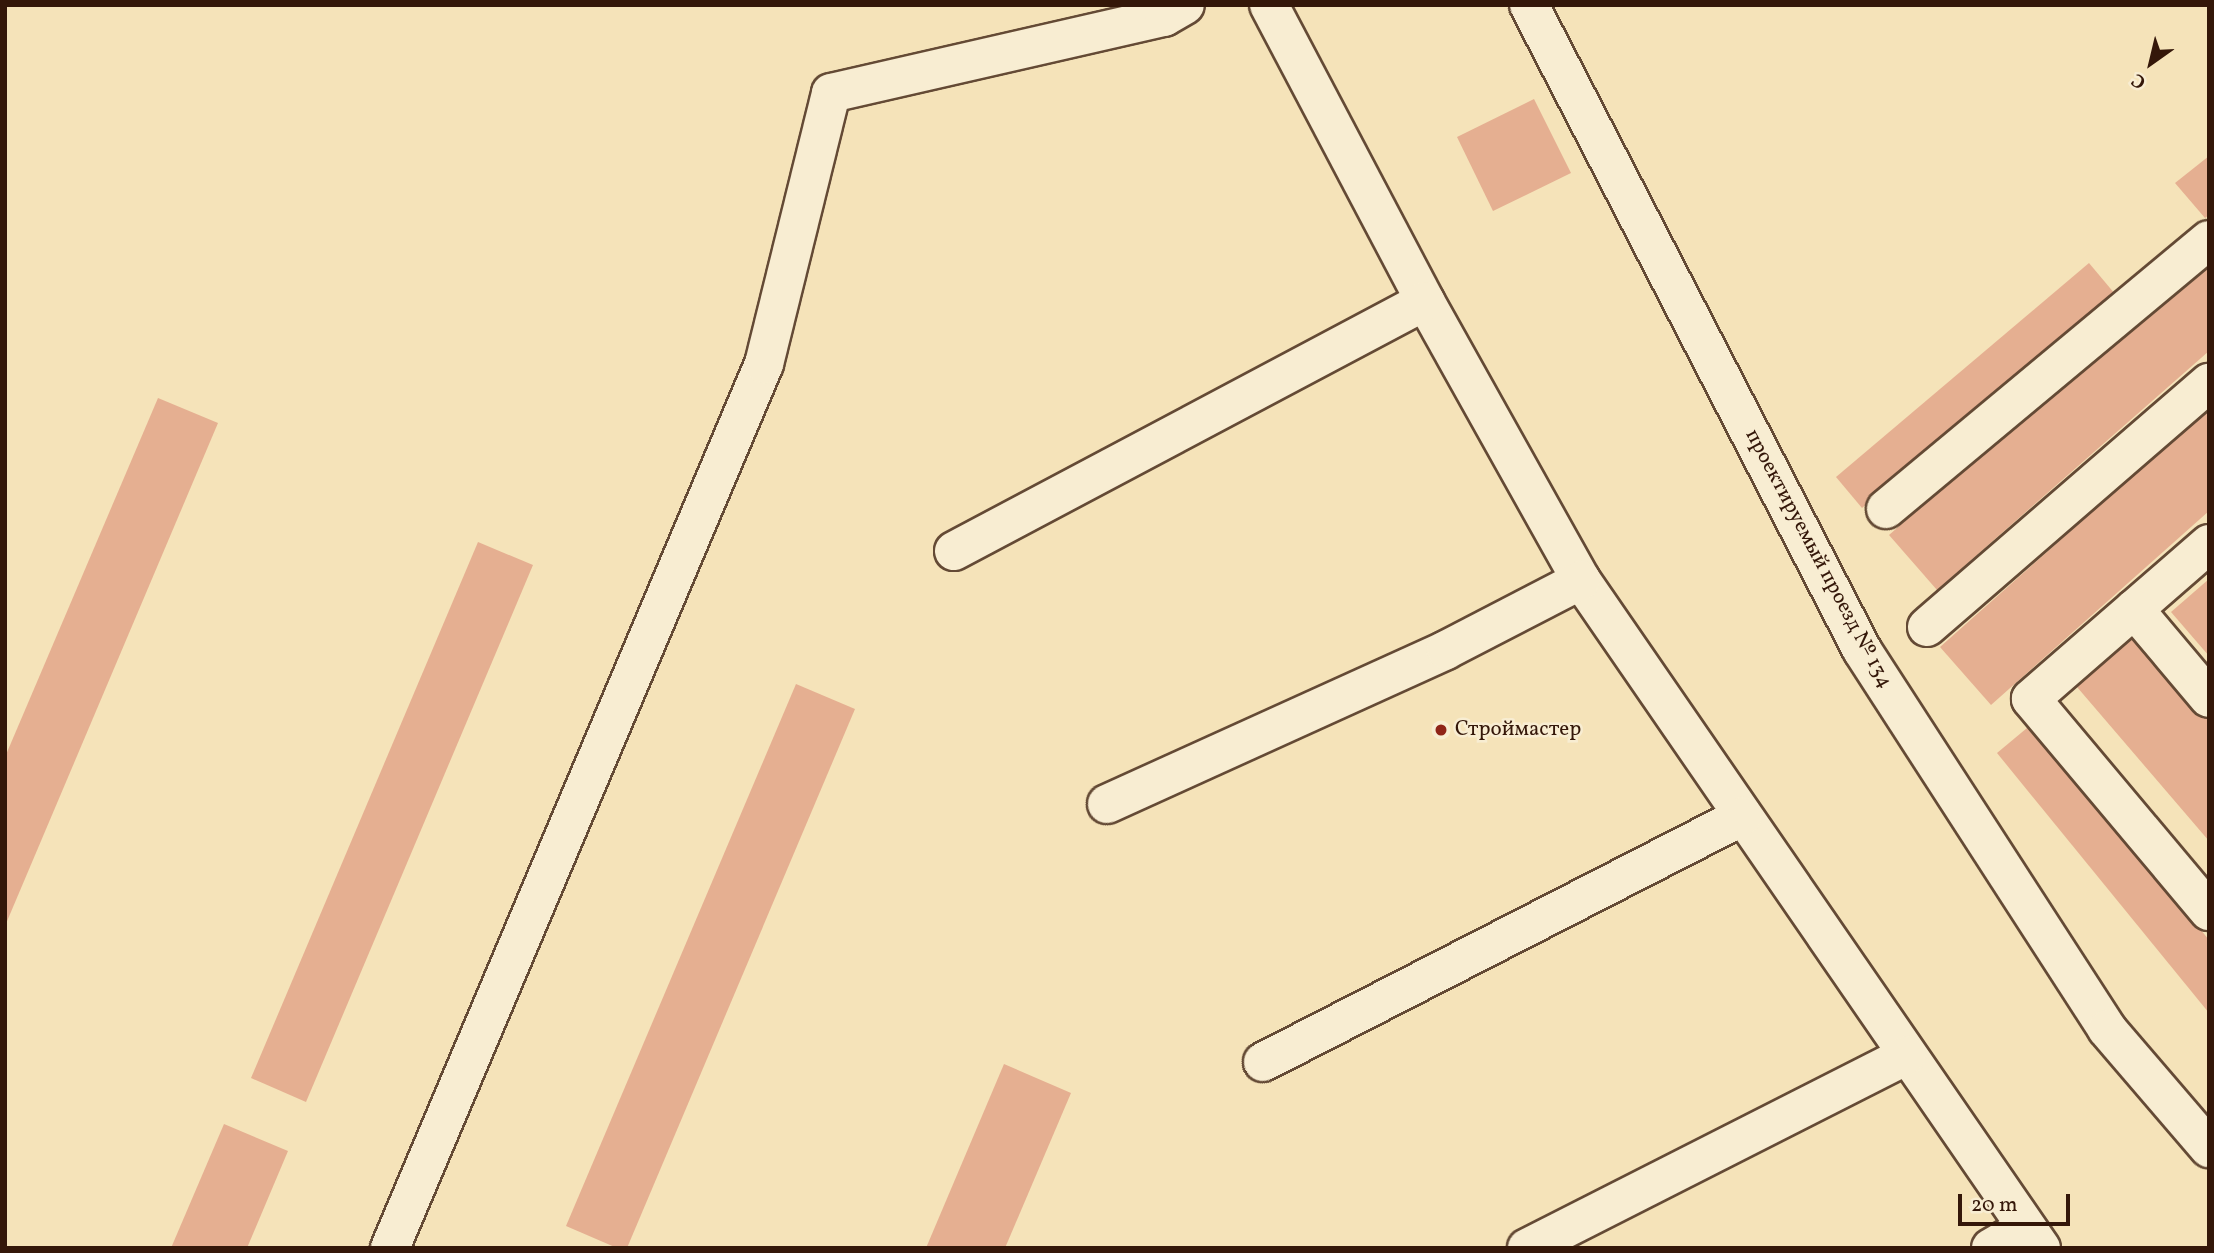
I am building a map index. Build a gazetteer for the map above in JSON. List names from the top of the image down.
{
  "streets": {
    "street": ["проектируемый проезд № 134"]
  },
  "places": ["Строймастер"],
  "scale_bar": "20 m",
  "north": "bottom left"
}
